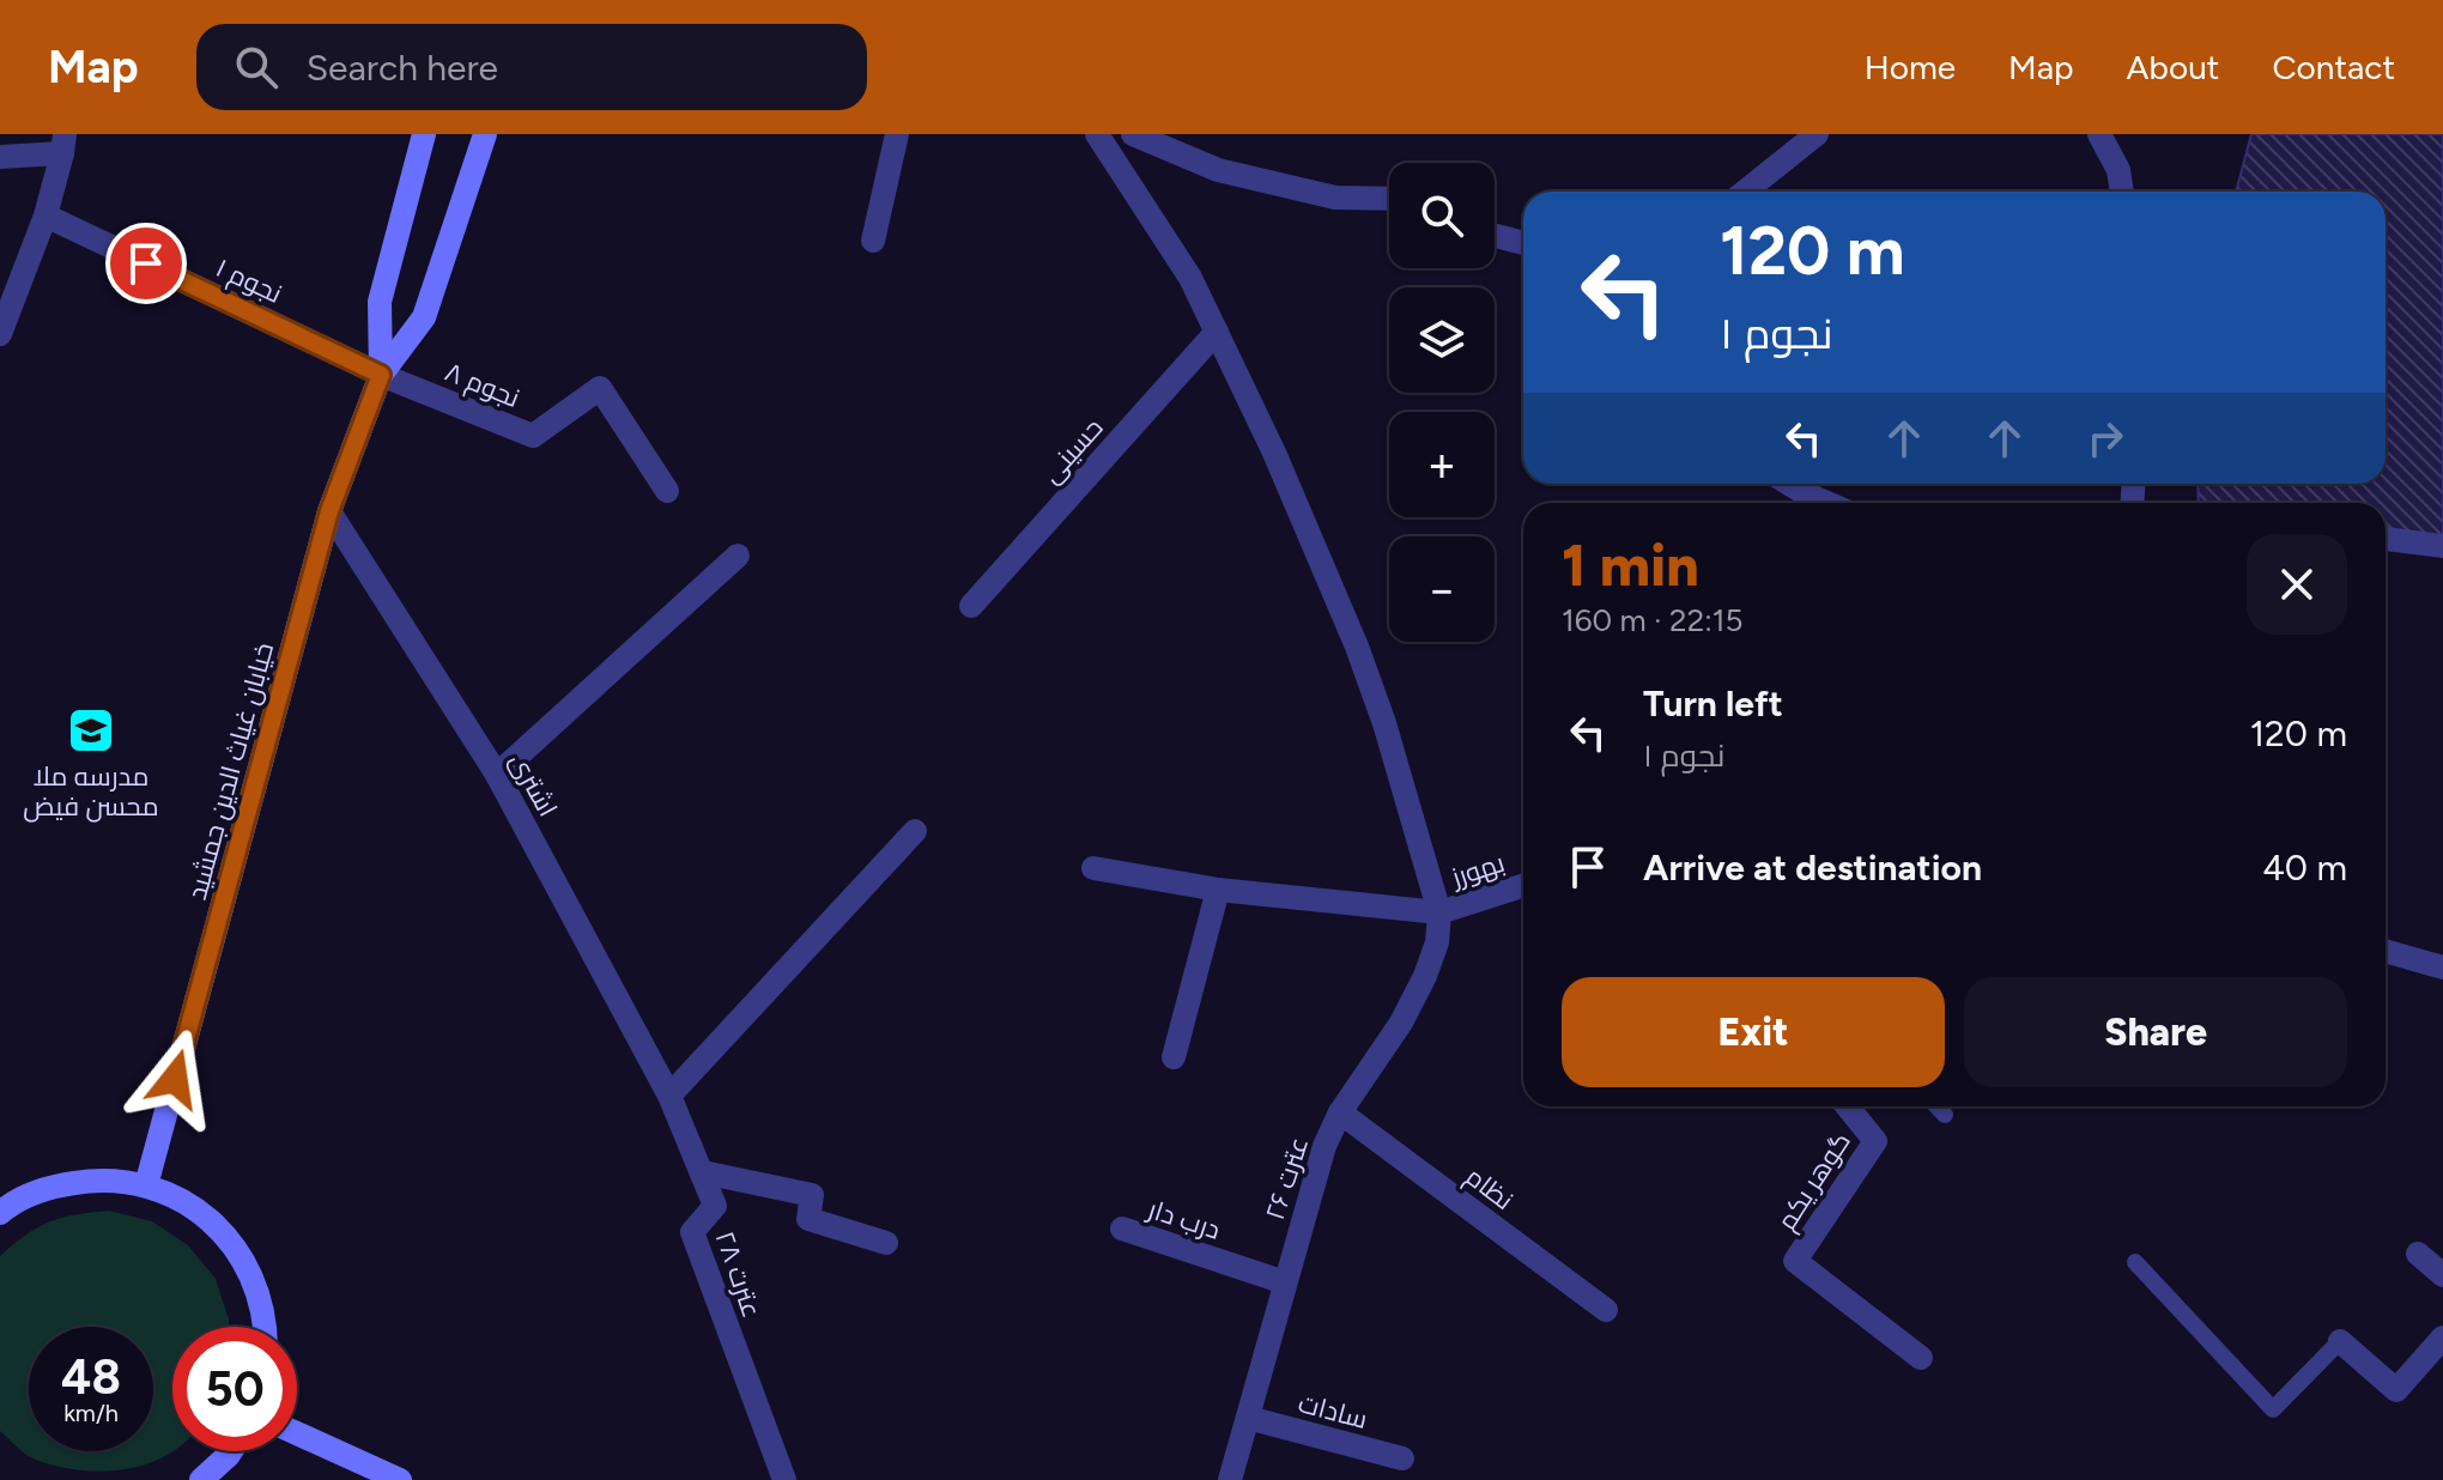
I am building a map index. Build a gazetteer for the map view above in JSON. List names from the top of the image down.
{
  "streets": {
    "main road": ["خیابان غیاث الدین جمشید"],
    "street": [
      "نجوم ۱",
      "نجوم ۸",
      "حسینی",
      "اشتری",
      "بهورز",
      "عترت ۲۶",
      "گوهر یکم",
      "نظام",
      "درب دار",
      "عترت ۲۸",
      "سادات"
    ]
  },
  "crossings": [
    ["نجوم ۱", "نجوم ۸"],
    ["نجوم ۱", "خیابان غیاث الدین جمشید"],
    ["نجوم ۸", "خیابان غیاث الدین جمشید"],
    ["خیابان غیاث الدین جمشید", "اشتری"],
    ["اشتری", "عترت ۲۸"],
    ["بهورز", "عترت ۲۶"],
    ["عترت ۲۶", "نظام"],
    ["عترت ۲۶", "درب دار"],
    ["عترت ۲۶", "سادات"]
  ],
  "places": {
    "school or university": ["مدرسه ملا محسن فیض"]
  },
  "page": {
    "header": "Map",
    "search": "Search here",
    "nav": [
      "Home",
      "Map",
      "About",
      "Contact"
    ],
    "map_buttons": ["+", "−"],
    "turn": ["120 m", "نجوم ۱"],
    "heading": ["1 min", "160 m · 22:15"],
    "list": [
      {
        "name": "Turn left",
        "note": "نجوم ۱",
        "value": "120 m"
      },
      {
        "name": "Arrive at destination",
        "value": "40 m"
      }
    ],
    "buttons": ["Exit", "Share"],
    "speed": "48 km/h",
    "limit": "50"
  }
}
